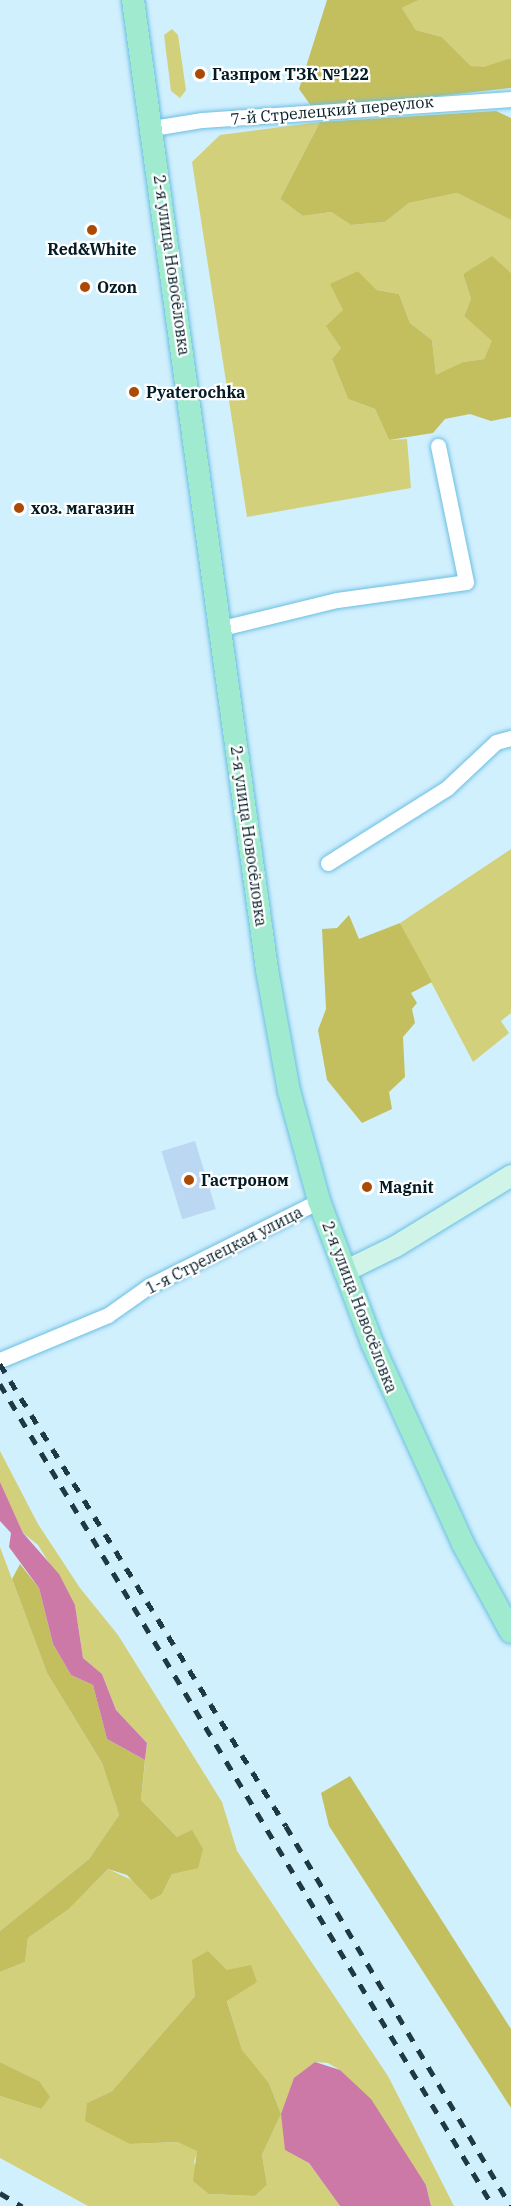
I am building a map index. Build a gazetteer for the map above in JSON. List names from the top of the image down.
{
  "streets": {
    "main road": ["2-я улица Новосёловка"],
    "street": ["7-й Стрелецкий переулок", "1-я Стрелецкая улица"]
  },
  "crossings": [
    ["7-й Стрелецкий переулок", "2-я улица Новосёловка"],
    ["2-я улица Новосёловка", "1-я Стрелецкая улица"]
  ],
  "places": [
    "Газпром ТЗК №122",
    "Red&White",
    "Ozon",
    "Pyaterochka",
    "хоз. магазин",
    "Гастроном",
    "Magnit"
  ]
}
